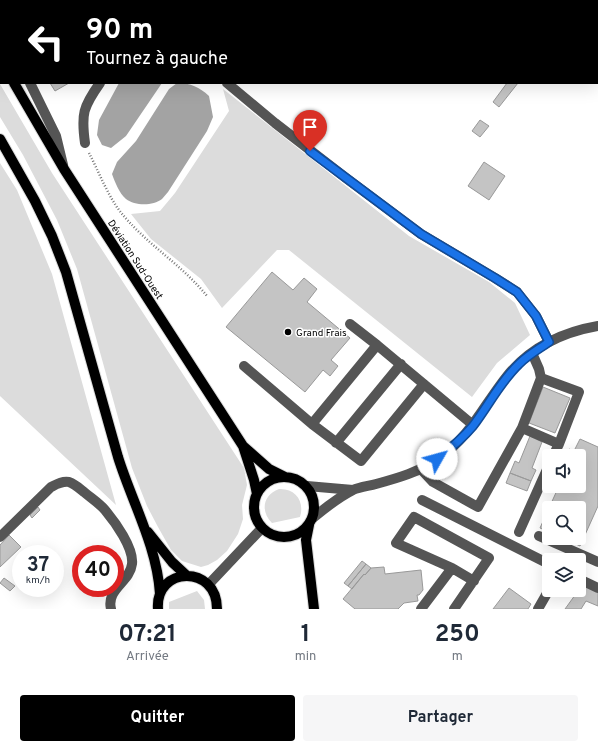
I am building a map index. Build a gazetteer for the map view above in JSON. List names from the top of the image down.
{
  "streets": {
    "main road": ["Déviation Sud-Ouest"]
  },
  "places": ["Grand Frais"],
  "page": {
    "turn": ["90 m", "Tournez à gauche"],
    "speed": "37 km/h",
    "limit": "40",
    "eta": [
      "07:21",
      "Arrivée",
      "1",
      "min",
      "250",
      "m"
    ],
    "buttons": ["Quitter", "Partager"]
  }
}
